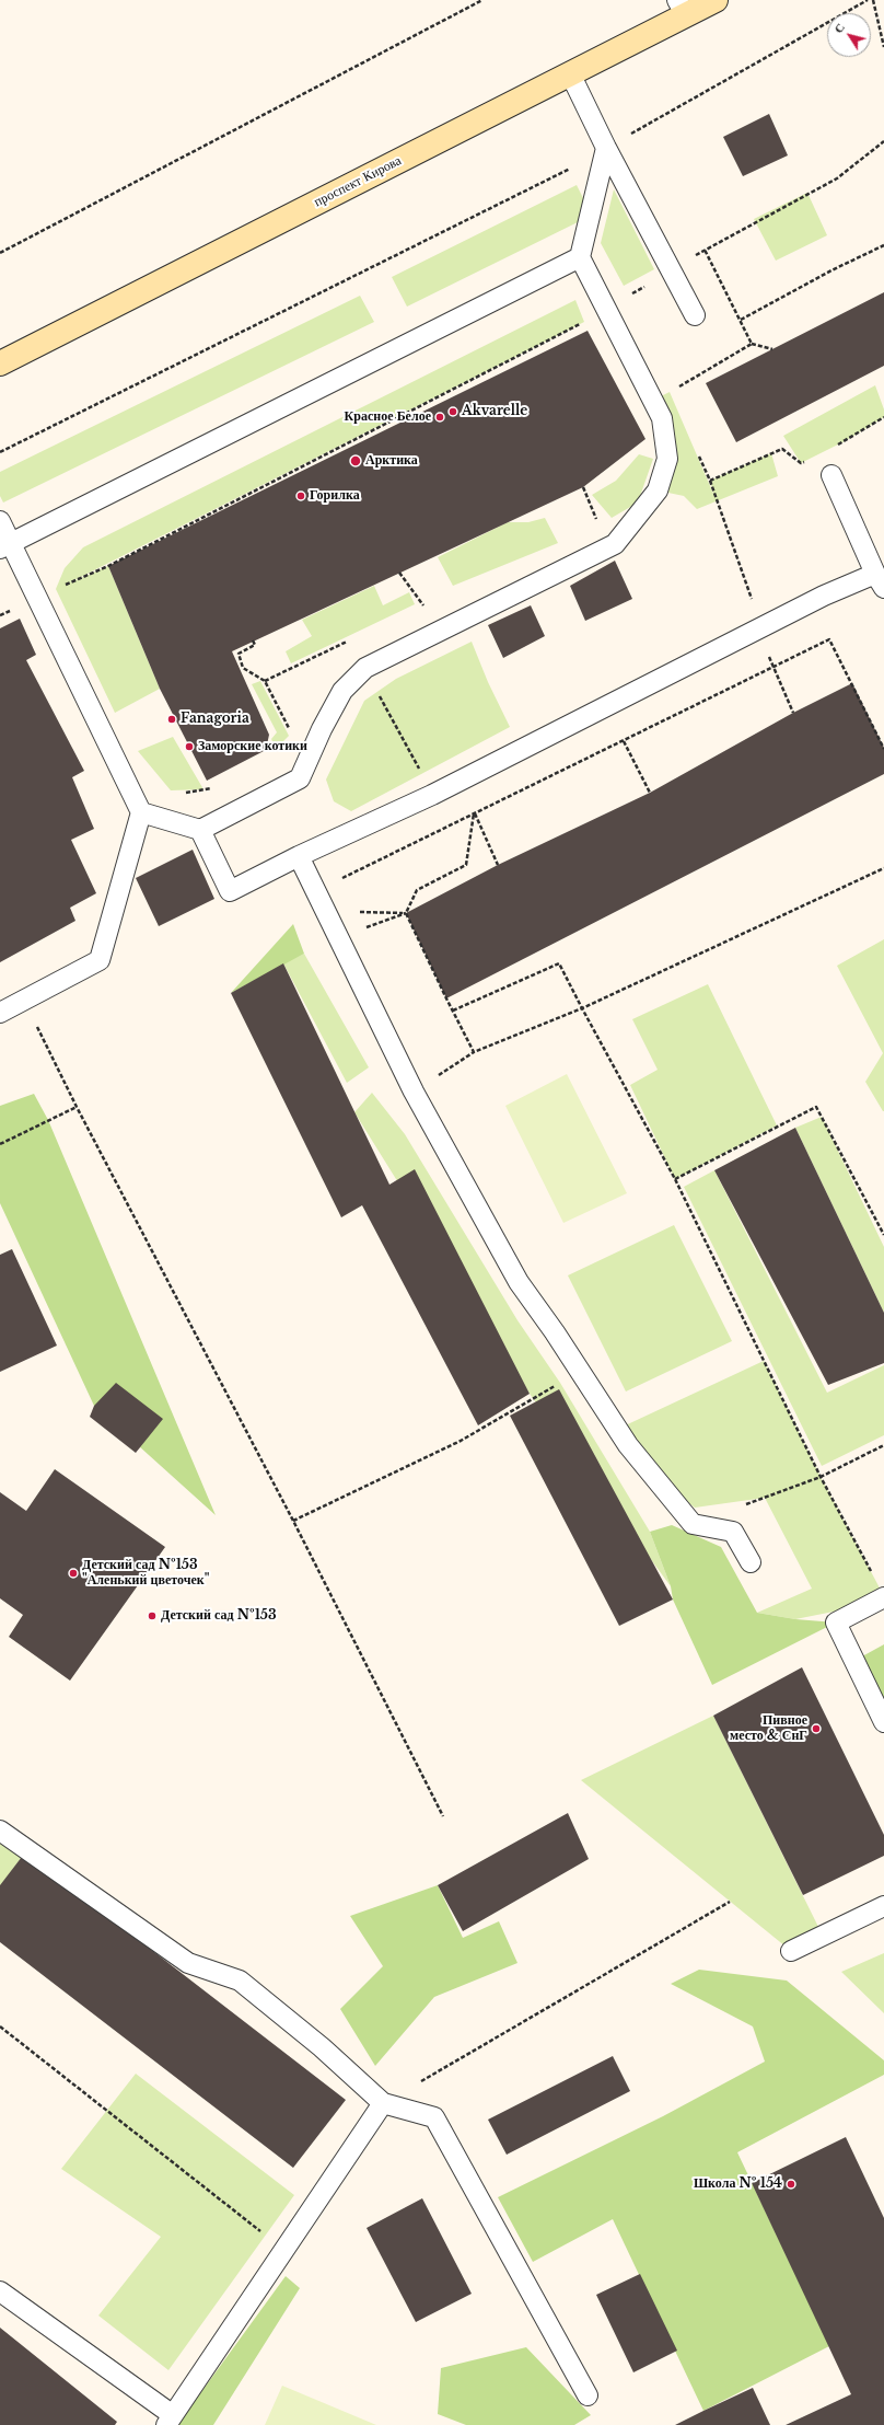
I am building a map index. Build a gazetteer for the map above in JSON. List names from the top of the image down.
{
  "streets": {
    "street": ["проспект Кирова"]
  },
  "places": [
    "Akvarelle",
    "Красное Белое",
    "Арктика",
    "Горилка",
    "Fanagoria",
    "Заморские котики",
    "Детский сад №153 \"Аленький цветочек\"",
    "Детский сад №153",
    "Пивное место & СнГ",
    "Школа № 154"
  ],
  "north": "top left"
}
